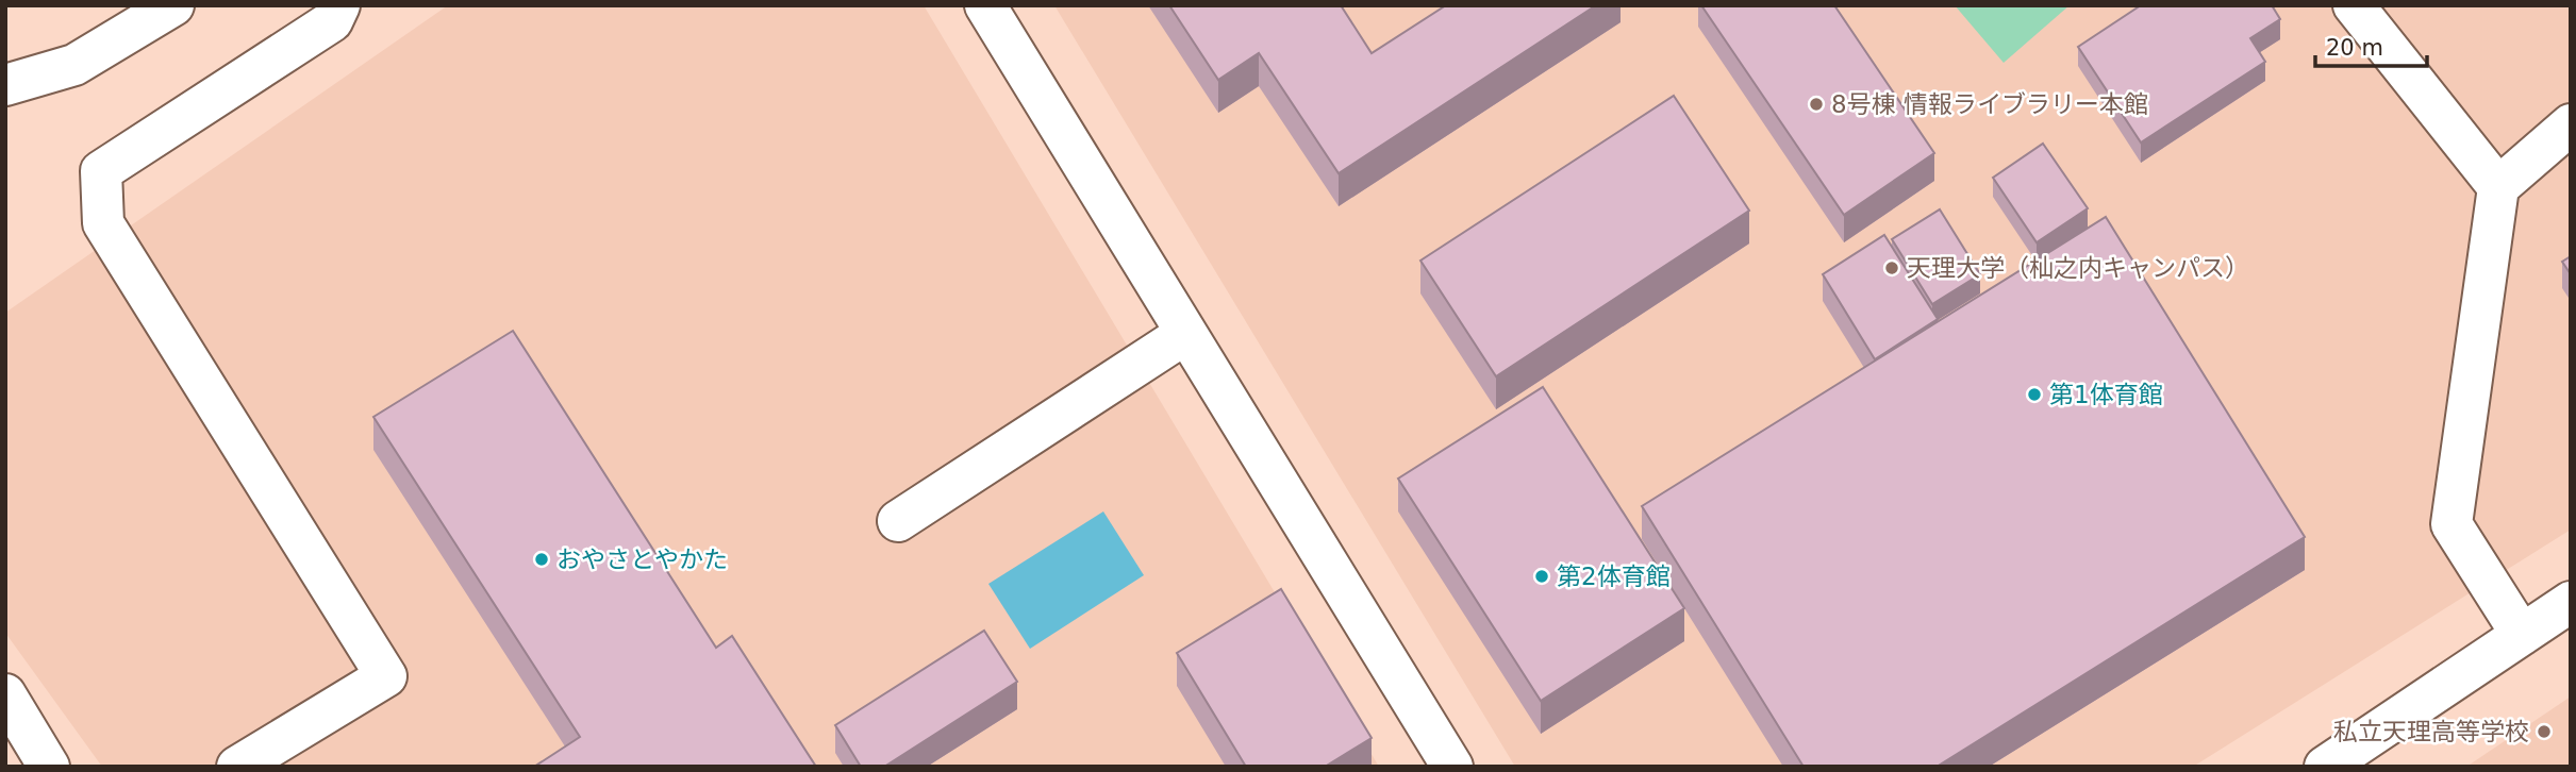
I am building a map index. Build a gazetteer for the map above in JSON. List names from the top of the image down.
{
  "places": [
    "8号棟 情報ライブラリー本館",
    "天理大学（杣之内キャンパス）",
    "第1体育館",
    "おやさとやかた",
    "第2体育館",
    "私立天理高等学校"
  ],
  "scale_bar": "20 m"
}
